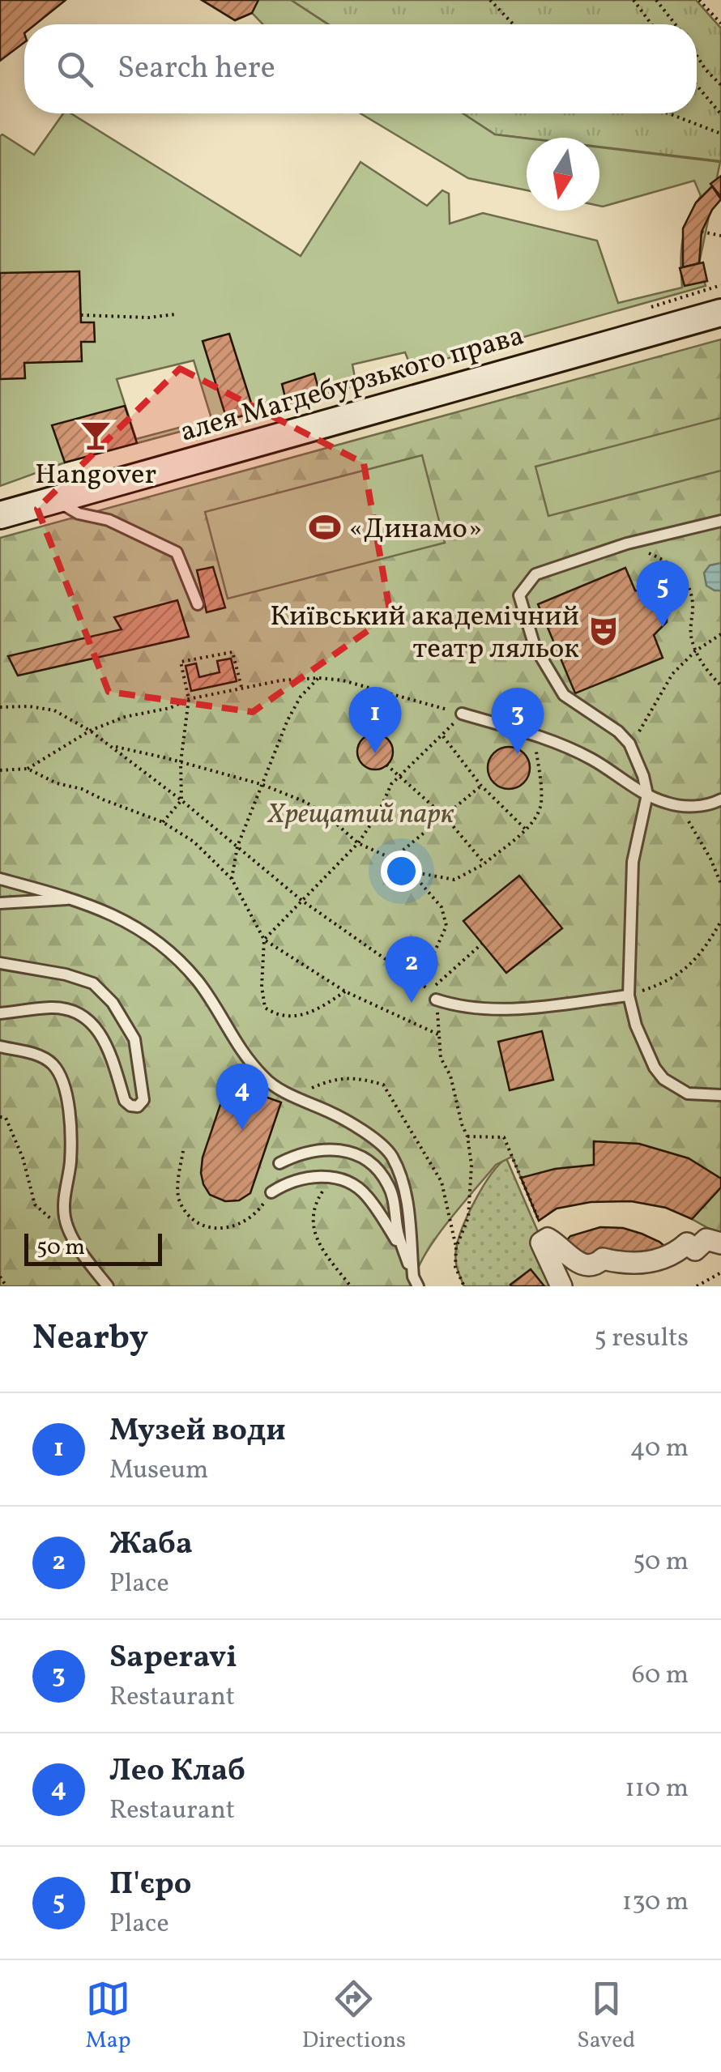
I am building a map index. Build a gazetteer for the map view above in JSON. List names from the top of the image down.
{
  "streets": {
    "main road": ["алея Магдебурзького права"]
  },
  "parks": ["Хрещатий парк"],
  "places": {
    "bar": ["Hangover"],
    "sports": ["«Динамо»"],
    "theatre": ["Київський академічний театр ляльок"]
  },
  "scale_bar": "50 m",
  "north": "bottom",
  "page": {
    "search": "Search here",
    "pins": [
      "5",
      "1",
      "3",
      "2",
      "4"
    ],
    "scale": "50 m",
    "heading": ["Nearby", "5 results"],
    "list": [
      {
        "mark": "1",
        "name": "Музей води",
        "note": "Museum",
        "value": "40 m"
      },
      {
        "mark": "2",
        "name": "Жаба",
        "note": "Place",
        "value": "50 m"
      },
      {
        "mark": "3",
        "name": "Saperavi",
        "note": "Restaurant",
        "value": "60 m"
      },
      {
        "mark": "4",
        "name": "Лео Клаб",
        "note": "Restaurant",
        "value": "110 m"
      },
      {
        "mark": "5",
        "name": "П'єро",
        "note": "Place",
        "value": "130 m"
      }
    ],
    "nav": ["Map", "Directions", "Saved"]
  }
}
